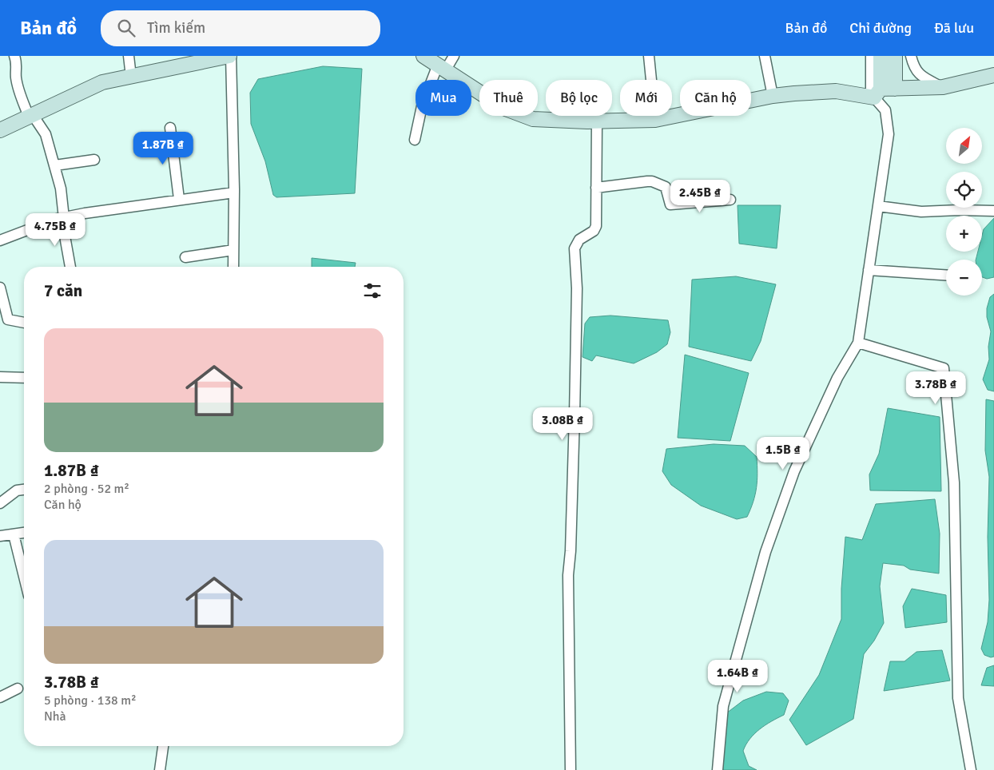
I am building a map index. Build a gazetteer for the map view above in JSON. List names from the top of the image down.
{
  "north": "top right",
  "page": {
    "header": "Bản đồ",
    "search": "Tìm kiếm",
    "nav": ["Bản đồ", "Chỉ đường", "Đã lưu"],
    "chip": [
      "Mua",
      "Thuê",
      "Bộ lọc",
      "Mới",
      "Căn hộ"
    ],
    "map_buttons": ["+", "−"],
    "price": [
      "1.87B ₫",
      "2.45B ₫",
      "4.75B ₫",
      "3.78B ₫",
      "3.08B ₫",
      "1.5B ₫",
      "1.64B ₫"
    ],
    "heading": "7 căn",
    "list": [
      {
        "name": "1.87B ₫",
        "note": "2 phòng · 52 m² · Căn hộ"
      },
      {
        "name": "3.78B ₫",
        "note": "5 phòng · 138 m² · Nhà"
      }
    ]
  }
}
